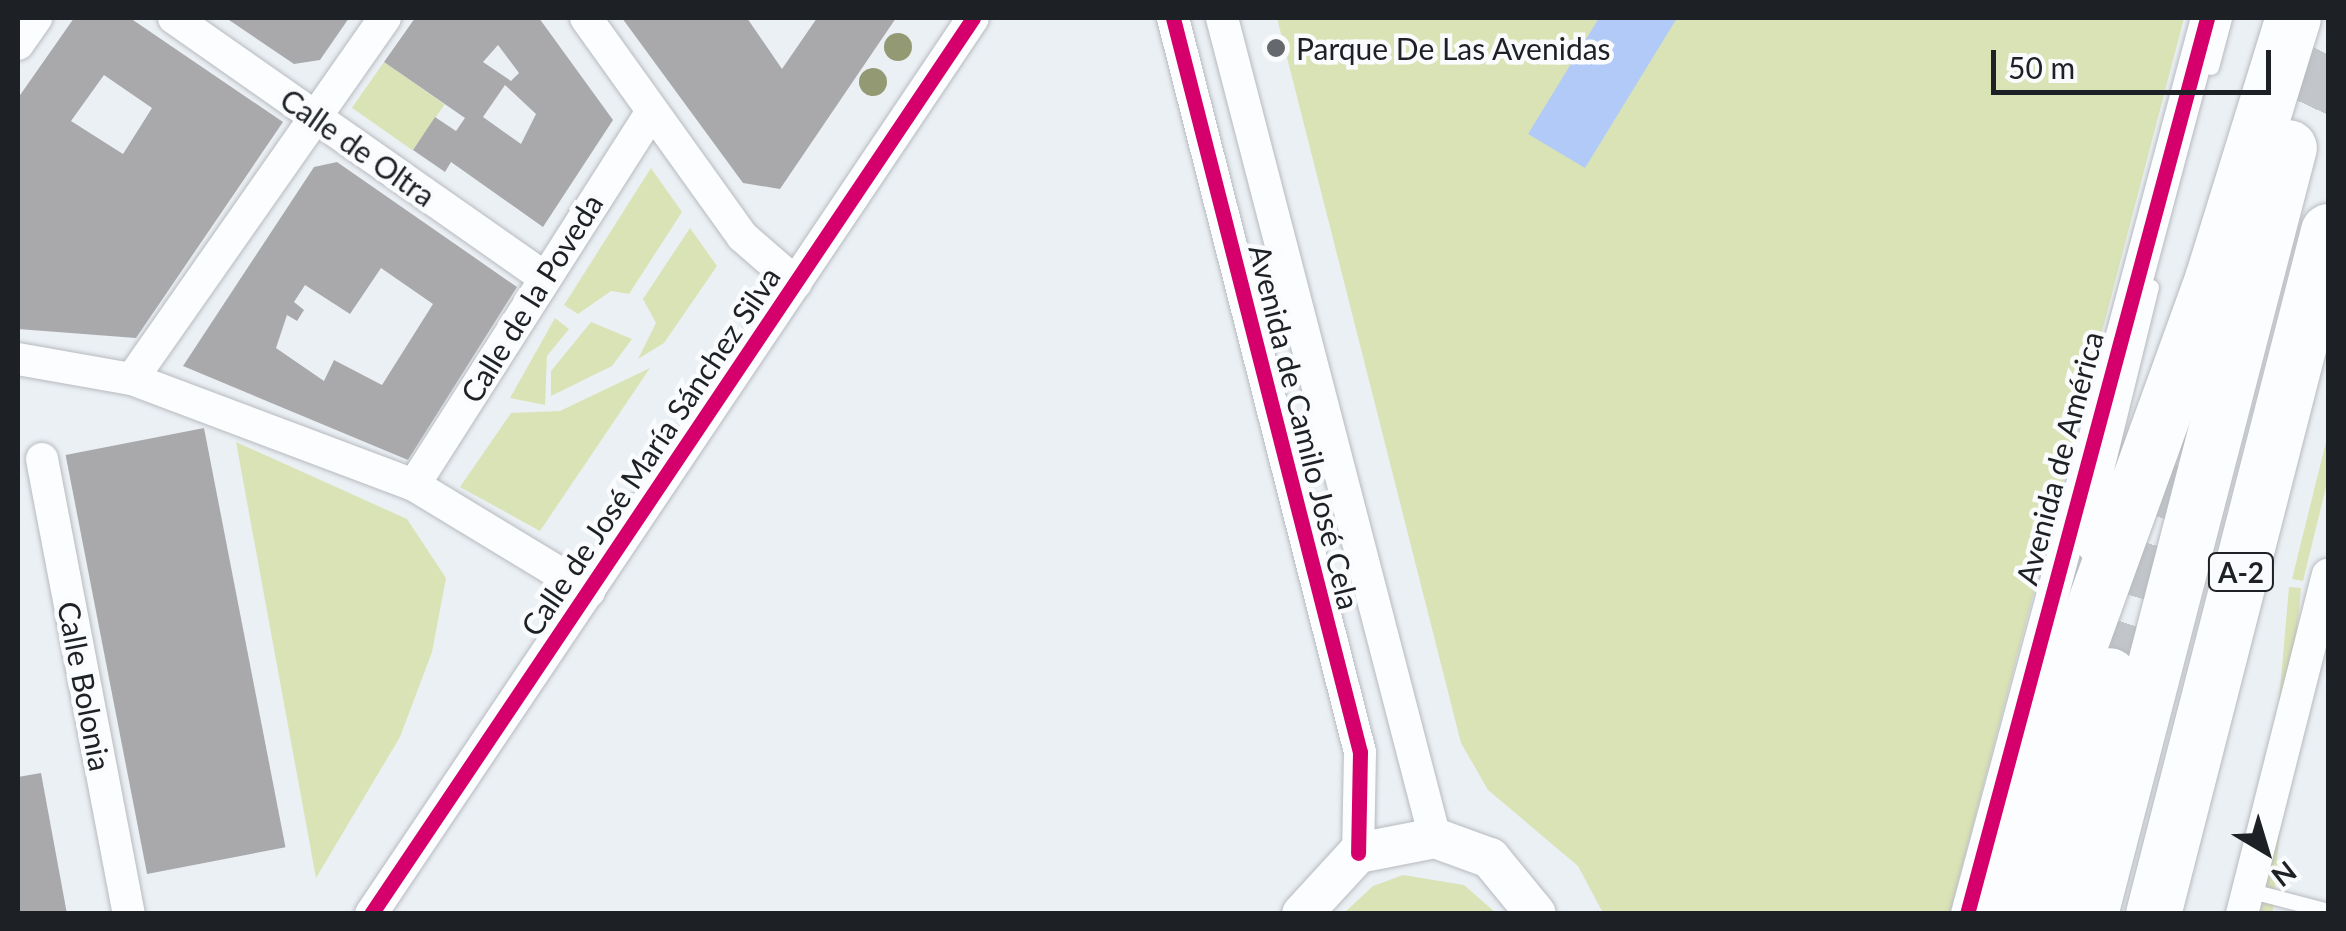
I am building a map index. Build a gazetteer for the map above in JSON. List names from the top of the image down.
{
  "streets": {
    "highway": ["A-2"],
    "street": [
      "Calle de Oltra",
      "Calle de la Poveda",
      "Avenida de Camilo José Cela",
      "Calle de José María Sánchez Silva",
      "Avenida de América",
      "Calle Bolonia"
    ]
  },
  "crossings": [
    ["Calle de Oltra", "Calle de la Poveda"]
  ],
  "places": ["Parque De Las Avenidas"],
  "scale_bar": "50 m",
  "north": "bottom right"
}
